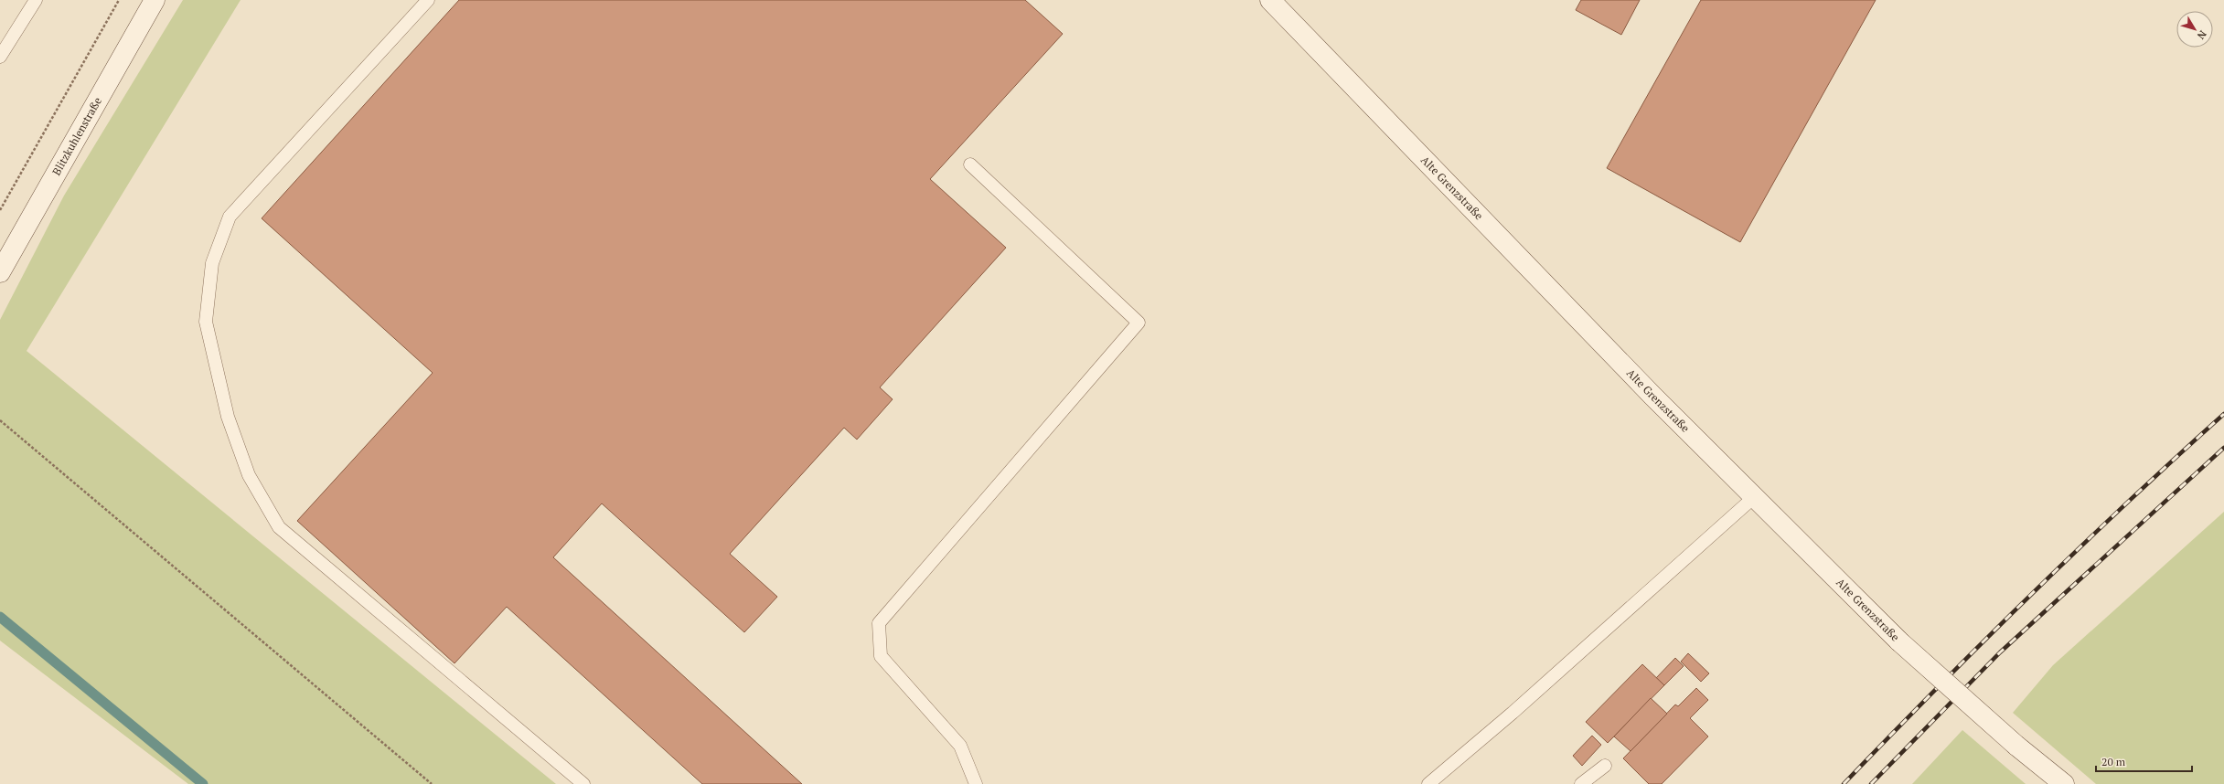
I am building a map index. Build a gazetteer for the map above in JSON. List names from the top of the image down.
{
  "streets": {
    "street": ["Blitzkuhlenstraße", "Alte Grenzstraße"]
  },
  "scale_bar": "20 m",
  "north": "bottom right"
}
